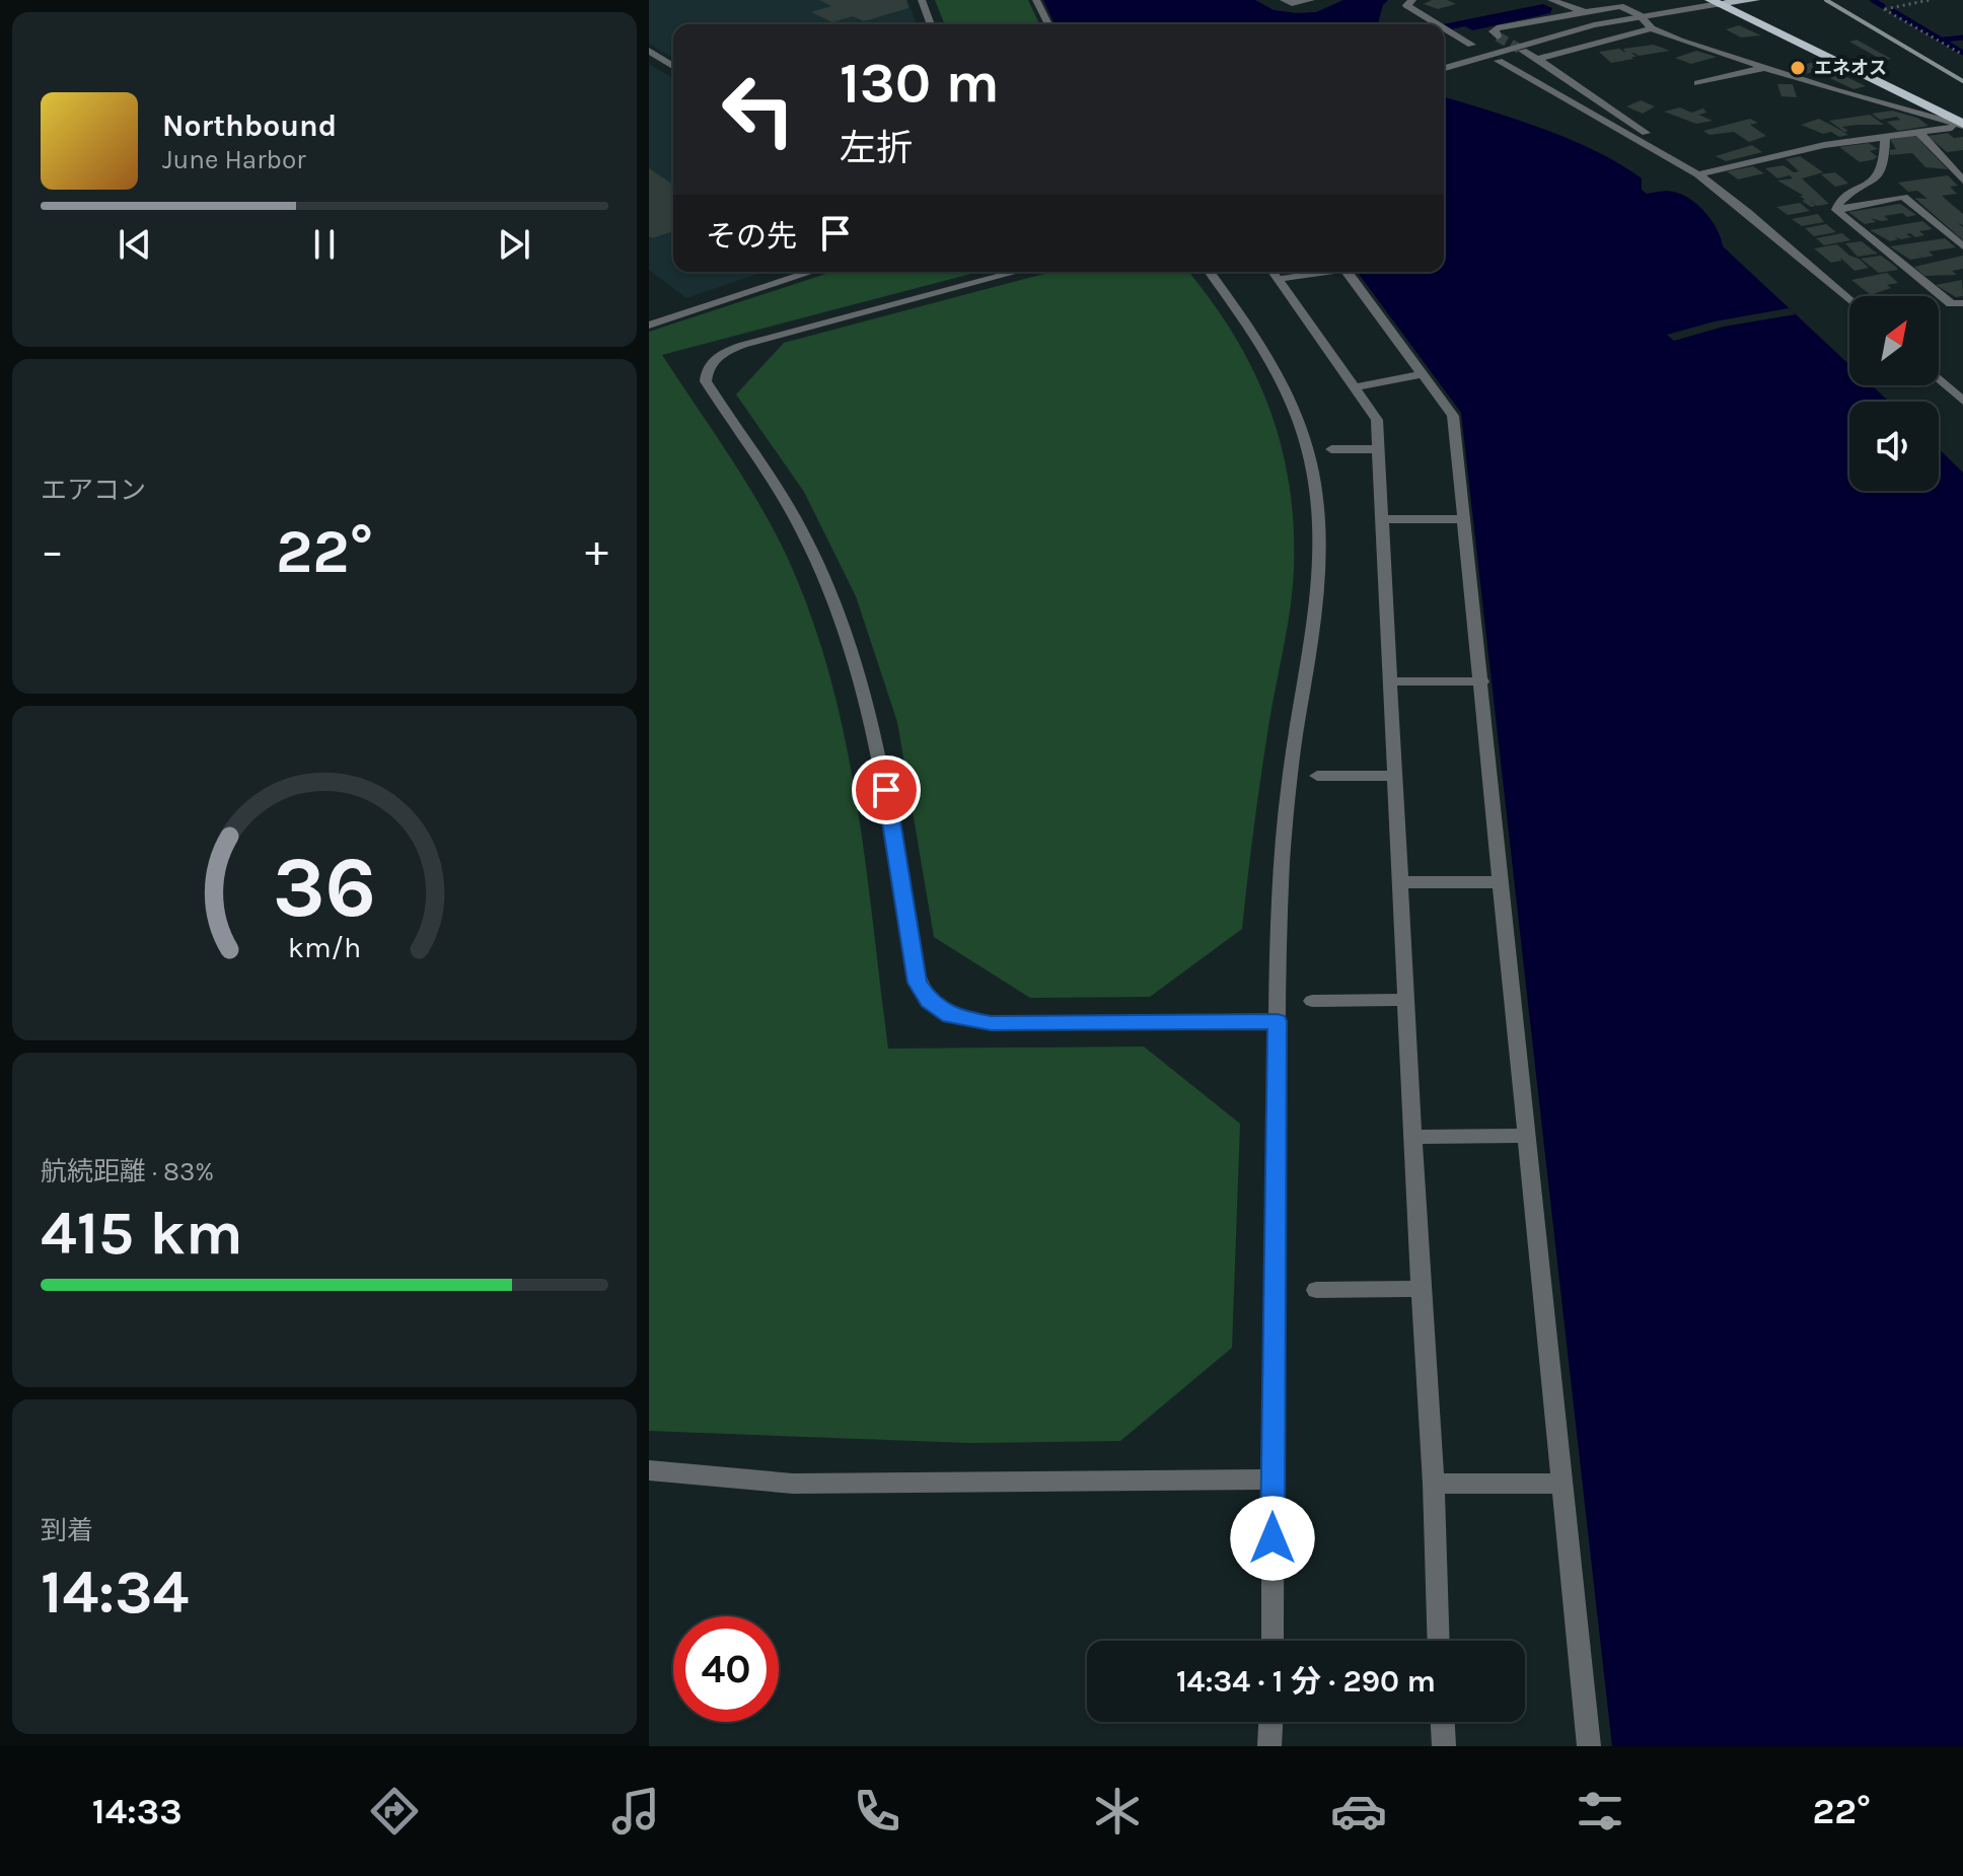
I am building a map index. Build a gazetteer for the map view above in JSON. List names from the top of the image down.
{
  "places": ["エネオス"],
  "north": "top right",
  "page": {
    "turn": ["130 m", "左折"],
    "song": ["Northbound", "June Harbor"],
    "then": "その先",
    "tile": [
      "エアコン",
      ["航続距離 · 83%", "415 km"],
      ["到着", "14:34"]
    ],
    "heat": ["−", "22°", "+"],
    "limit": "40",
    "trip": "14:34 · 1 分 · 290 m",
    "tabs": ["14:33", "22°"],
    "gauge": ["36", "km/h"]
  }
}
